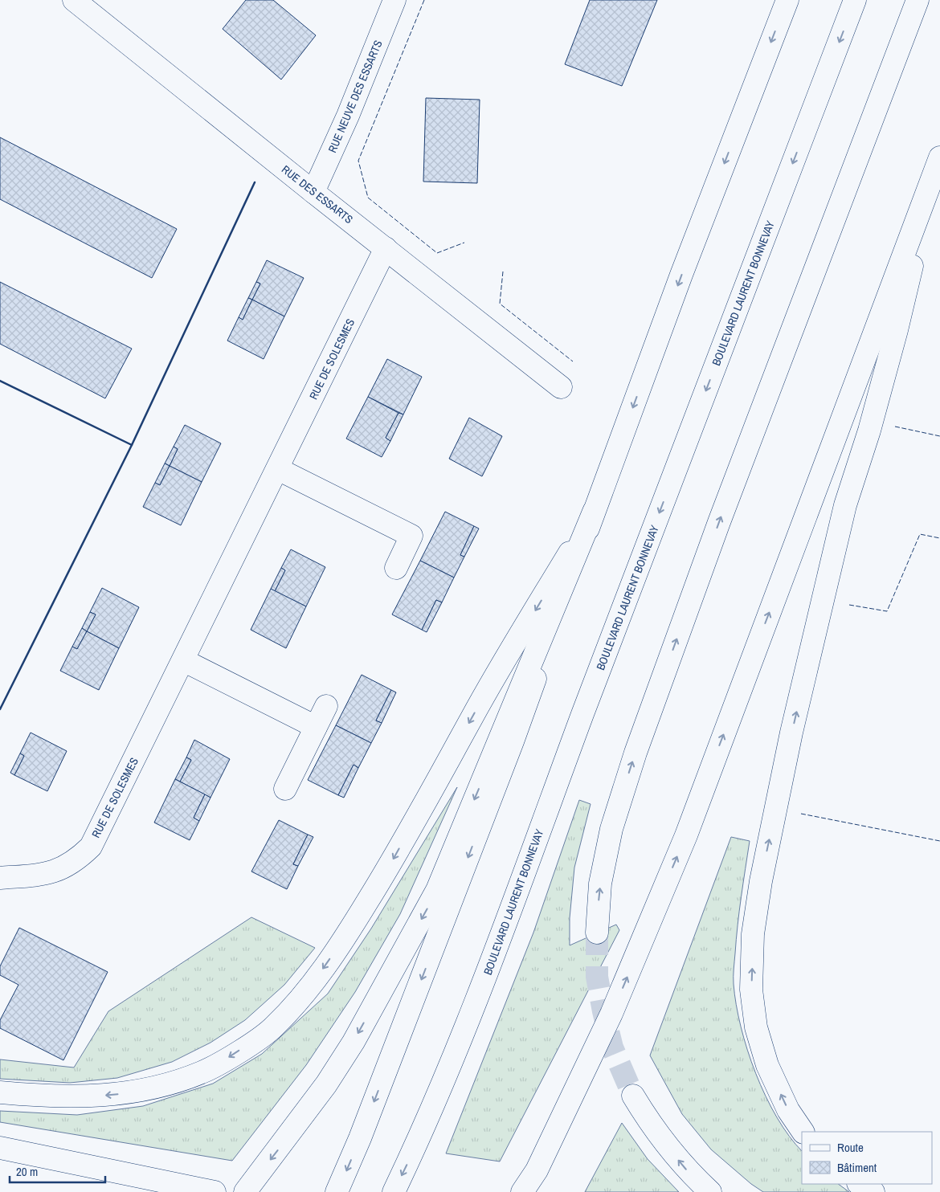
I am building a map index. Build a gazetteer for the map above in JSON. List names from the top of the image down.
{
  "streets": {
    "main road": [
      "RUE NEUVE DES ESSARTS",
      "RUE DES ESSARTS",
      "BOULEVARD LAURENT BONNEVAY",
      "RUE DE SOLESMES"
    ]
  },
  "crossings": [
    ["RUE NEUVE DES ESSARTS", "RUE DES ESSARTS"],
    ["RUE DES ESSARTS", "RUE DE SOLESMES"]
  ],
  "legend": ["Route", "Bâtiment"],
  "scale_bar": "20 m"
}
